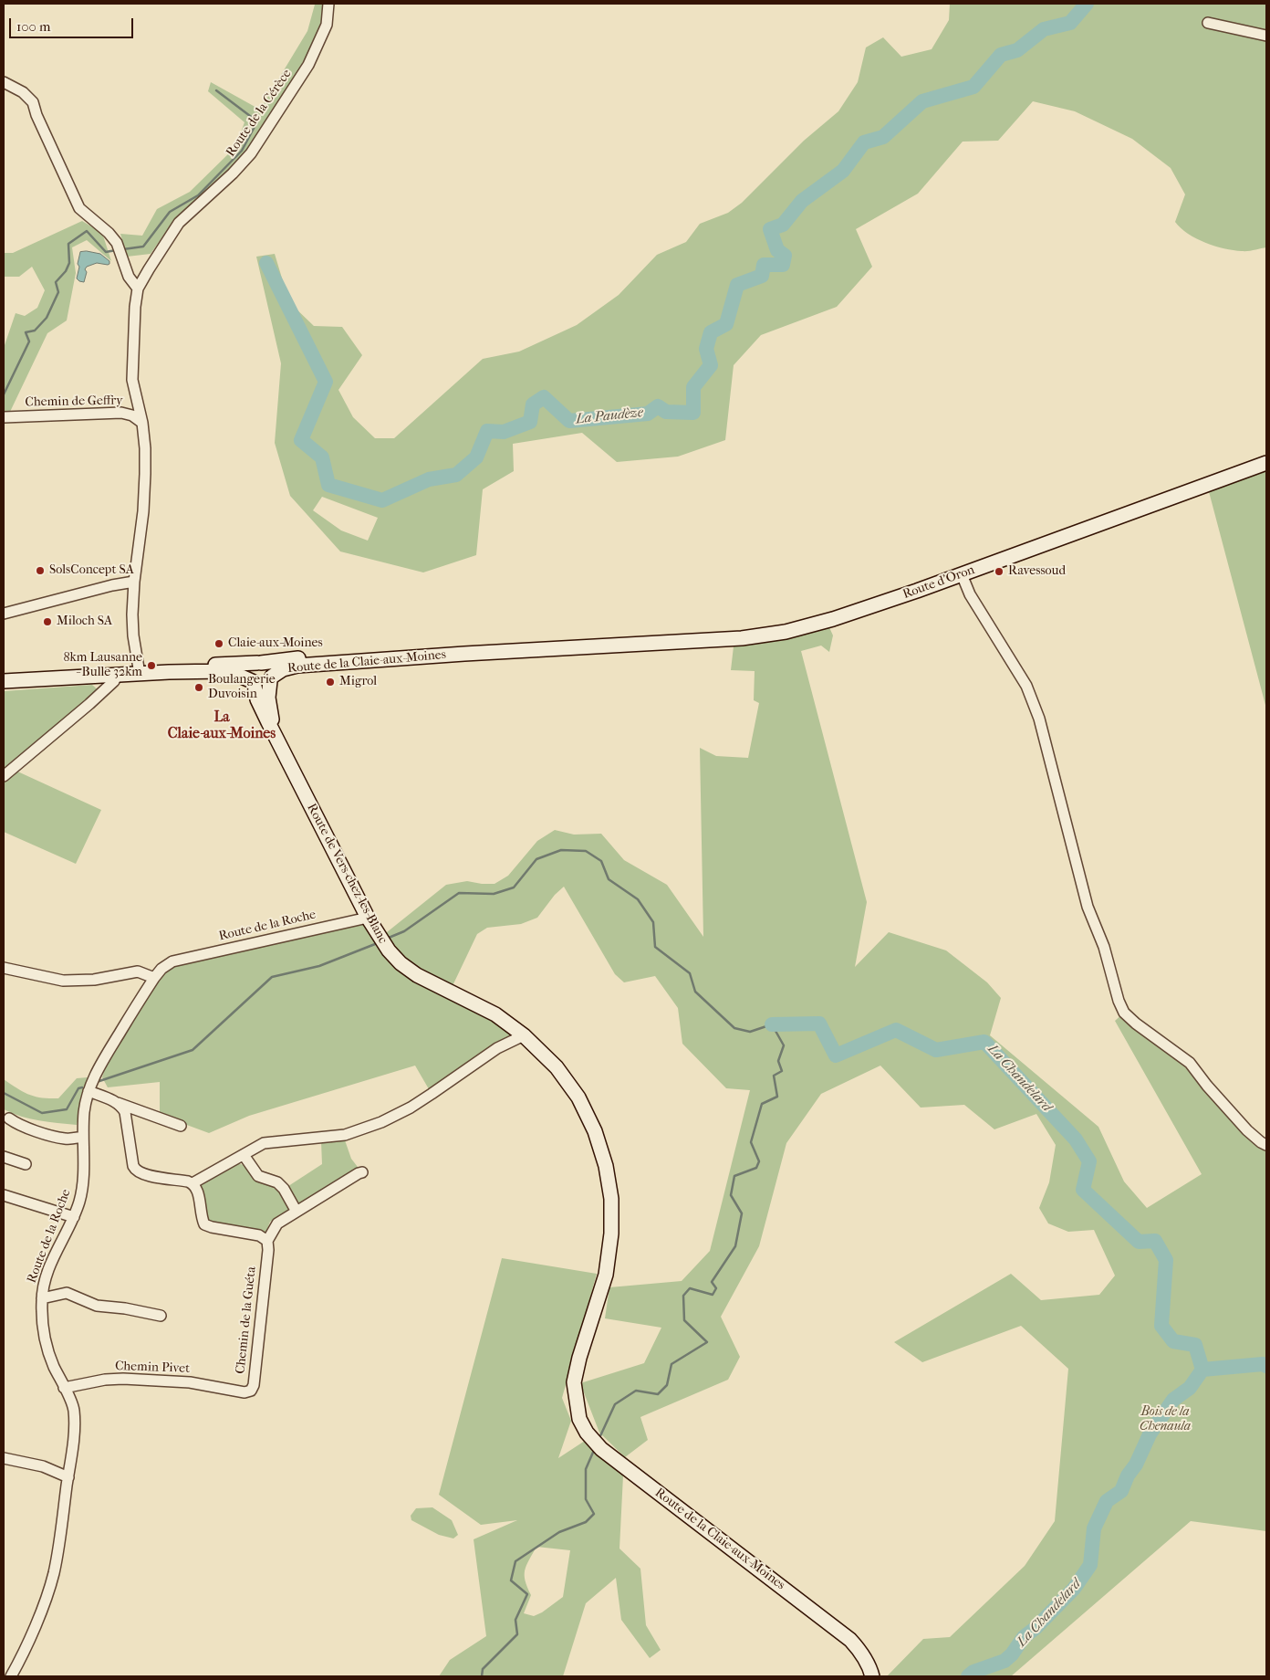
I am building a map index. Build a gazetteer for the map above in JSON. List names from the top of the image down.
{
  "streets": {
    "main road": ["Route d'Oron", "Route de la Claie-aux-Moines", "Route de Vers-chez-les-Blanc"],
    "street": [
      "Route de la Cérèce",
      "Chemin de Geffry",
      "Route de la Roche",
      "Chemin de la Guéta",
      "Chemin Pivet"
    ]
  },
  "crossings": [
    ["Route de la Cérèce", "Chemin de Geffry"],
    ["Route de la Cérèce", "Route de la Claie-aux-Moines"],
    ["Route d'Oron", "Route de la Claie-aux-Moines"],
    ["Route de la Claie-aux-Moines", "Route de Vers-chez-les-Blanc"],
    ["Route de Vers-chez-les-Blanc", "Route de la Roche"],
    ["Route de la Roche", "Chemin Pivet"],
    ["Chemin de la Guéta", "Chemin Pivet"]
  ],
  "districts": ["La Claie-aux-Moines"],
  "water": ["La Paudèze", "La Chandelard"],
  "parks": ["Bois de la Chenaula"],
  "places": [
    "SolsConcept SA",
    "Ravessoud",
    "Miloch SA",
    "Claie-aux-Moines",
    "8km Lausanne - Bulle 32km",
    "Migrol",
    "Boulangerie Duvoisin"
  ],
  "scale_bar": "100 m"
}
